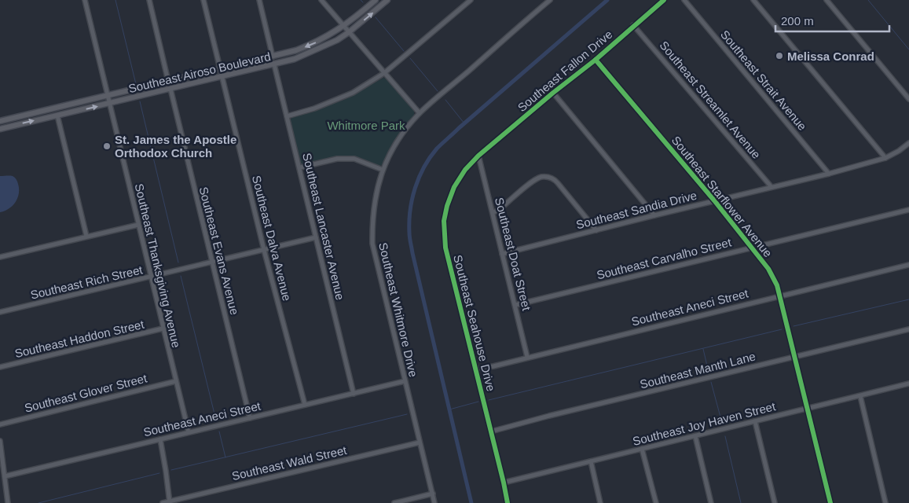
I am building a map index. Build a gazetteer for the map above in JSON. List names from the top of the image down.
{
  "streets": {
    "main road": ["Southeast Airoso Boulevard"],
    "street": [
      "Southeast Fallon Drive",
      "Southeast Strait Avenue",
      "Southeast Streamlet Avenue",
      "Southeast Starflower Avenue",
      "Southeast Sandia Drive",
      "Southeast Lancaster Avenue",
      "Southeast Dalva Avenue",
      "Southeast Evans Avenue",
      "Southeast Doat Street",
      "Southeast Carvalho Street",
      "Southeast Thanksgiving Avenue",
      "Southeast Rich Street",
      "Southeast Aneci Street",
      "Southeast Whitmore Drive",
      "Southeast Seahouse Drive",
      "Southeast Haddon Street",
      "Southeast Manth Lane",
      "Southeast Glover Street",
      "Southeast Joy Haven Street",
      "Southeast Wald Street"
    ]
  },
  "crossings": [
    ["Southeast Fallon Drive", "Southeast Streamlet Avenue"],
    ["Southeast Fallon Drive", "Southeast Starflower Avenue"],
    ["Southeast Fallon Drive", "Southeast Doat Street"],
    ["Southeast Fallon Drive", "Southeast Seahouse Drive"],
    ["Southeast Airoso Boulevard", "Southeast Lancaster Avenue"],
    ["Southeast Airoso Boulevard", "Southeast Dalva Avenue"],
    ["Southeast Airoso Boulevard", "Southeast Evans Avenue"],
    ["Southeast Airoso Boulevard", "Southeast Thanksgiving Avenue"],
    ["Southeast Strait Avenue", "Southeast Sandia Drive"],
    ["Southeast Streamlet Avenue", "Southeast Sandia Drive"],
    ["Southeast Starflower Avenue", "Southeast Sandia Drive"],
    ["Southeast Starflower Avenue", "Southeast Carvalho Street"],
    ["Southeast Starflower Avenue", "Southeast Aneci Street"],
    ["Southeast Starflower Avenue", "Southeast Manth Lane"],
    ["Southeast Starflower Avenue", "Southeast Joy Haven Street"],
    ["Southeast Sandia Drive", "Southeast Doat Street"],
    ["Southeast Lancaster Avenue", "Southeast Rich Street"],
    ["Southeast Lancaster Avenue", "Southeast Aneci Street"],
    ["Southeast Dalva Avenue", "Southeast Rich Street"],
    ["Southeast Dalva Avenue", "Southeast Aneci Street"],
    ["Southeast Evans Avenue", "Southeast Rich Street"],
    ["Southeast Evans Avenue", "Southeast Aneci Street"],
    ["Southeast Doat Street", "Southeast Carvalho Street"],
    ["Southeast Doat Street", "Southeast Aneci Street"],
    ["Southeast Doat Street", "Southeast Seahouse Drive"],
    ["Southeast Thanksgiving Avenue", "Southeast Rich Street"],
    ["Southeast Thanksgiving Avenue", "Southeast Aneci Street"],
    ["Southeast Thanksgiving Avenue", "Southeast Haddon Street"],
    ["Southeast Thanksgiving Avenue", "Southeast Glover Street"],
    ["Southeast Aneci Street", "Southeast Whitmore Drive"],
    ["Southeast Aneci Street", "Southeast Seahouse Drive"],
    ["Southeast Whitmore Drive", "Southeast Wald Street"],
    ["Southeast Seahouse Drive", "Southeast Manth Lane"],
    ["Southeast Seahouse Drive", "Southeast Joy Haven Street"]
  ],
  "parks": ["Whitmore Park"],
  "places": ["Melissa Conrad", "St. James the Apostle Orthodox Church"],
  "scale_bar": "200 m"
}
